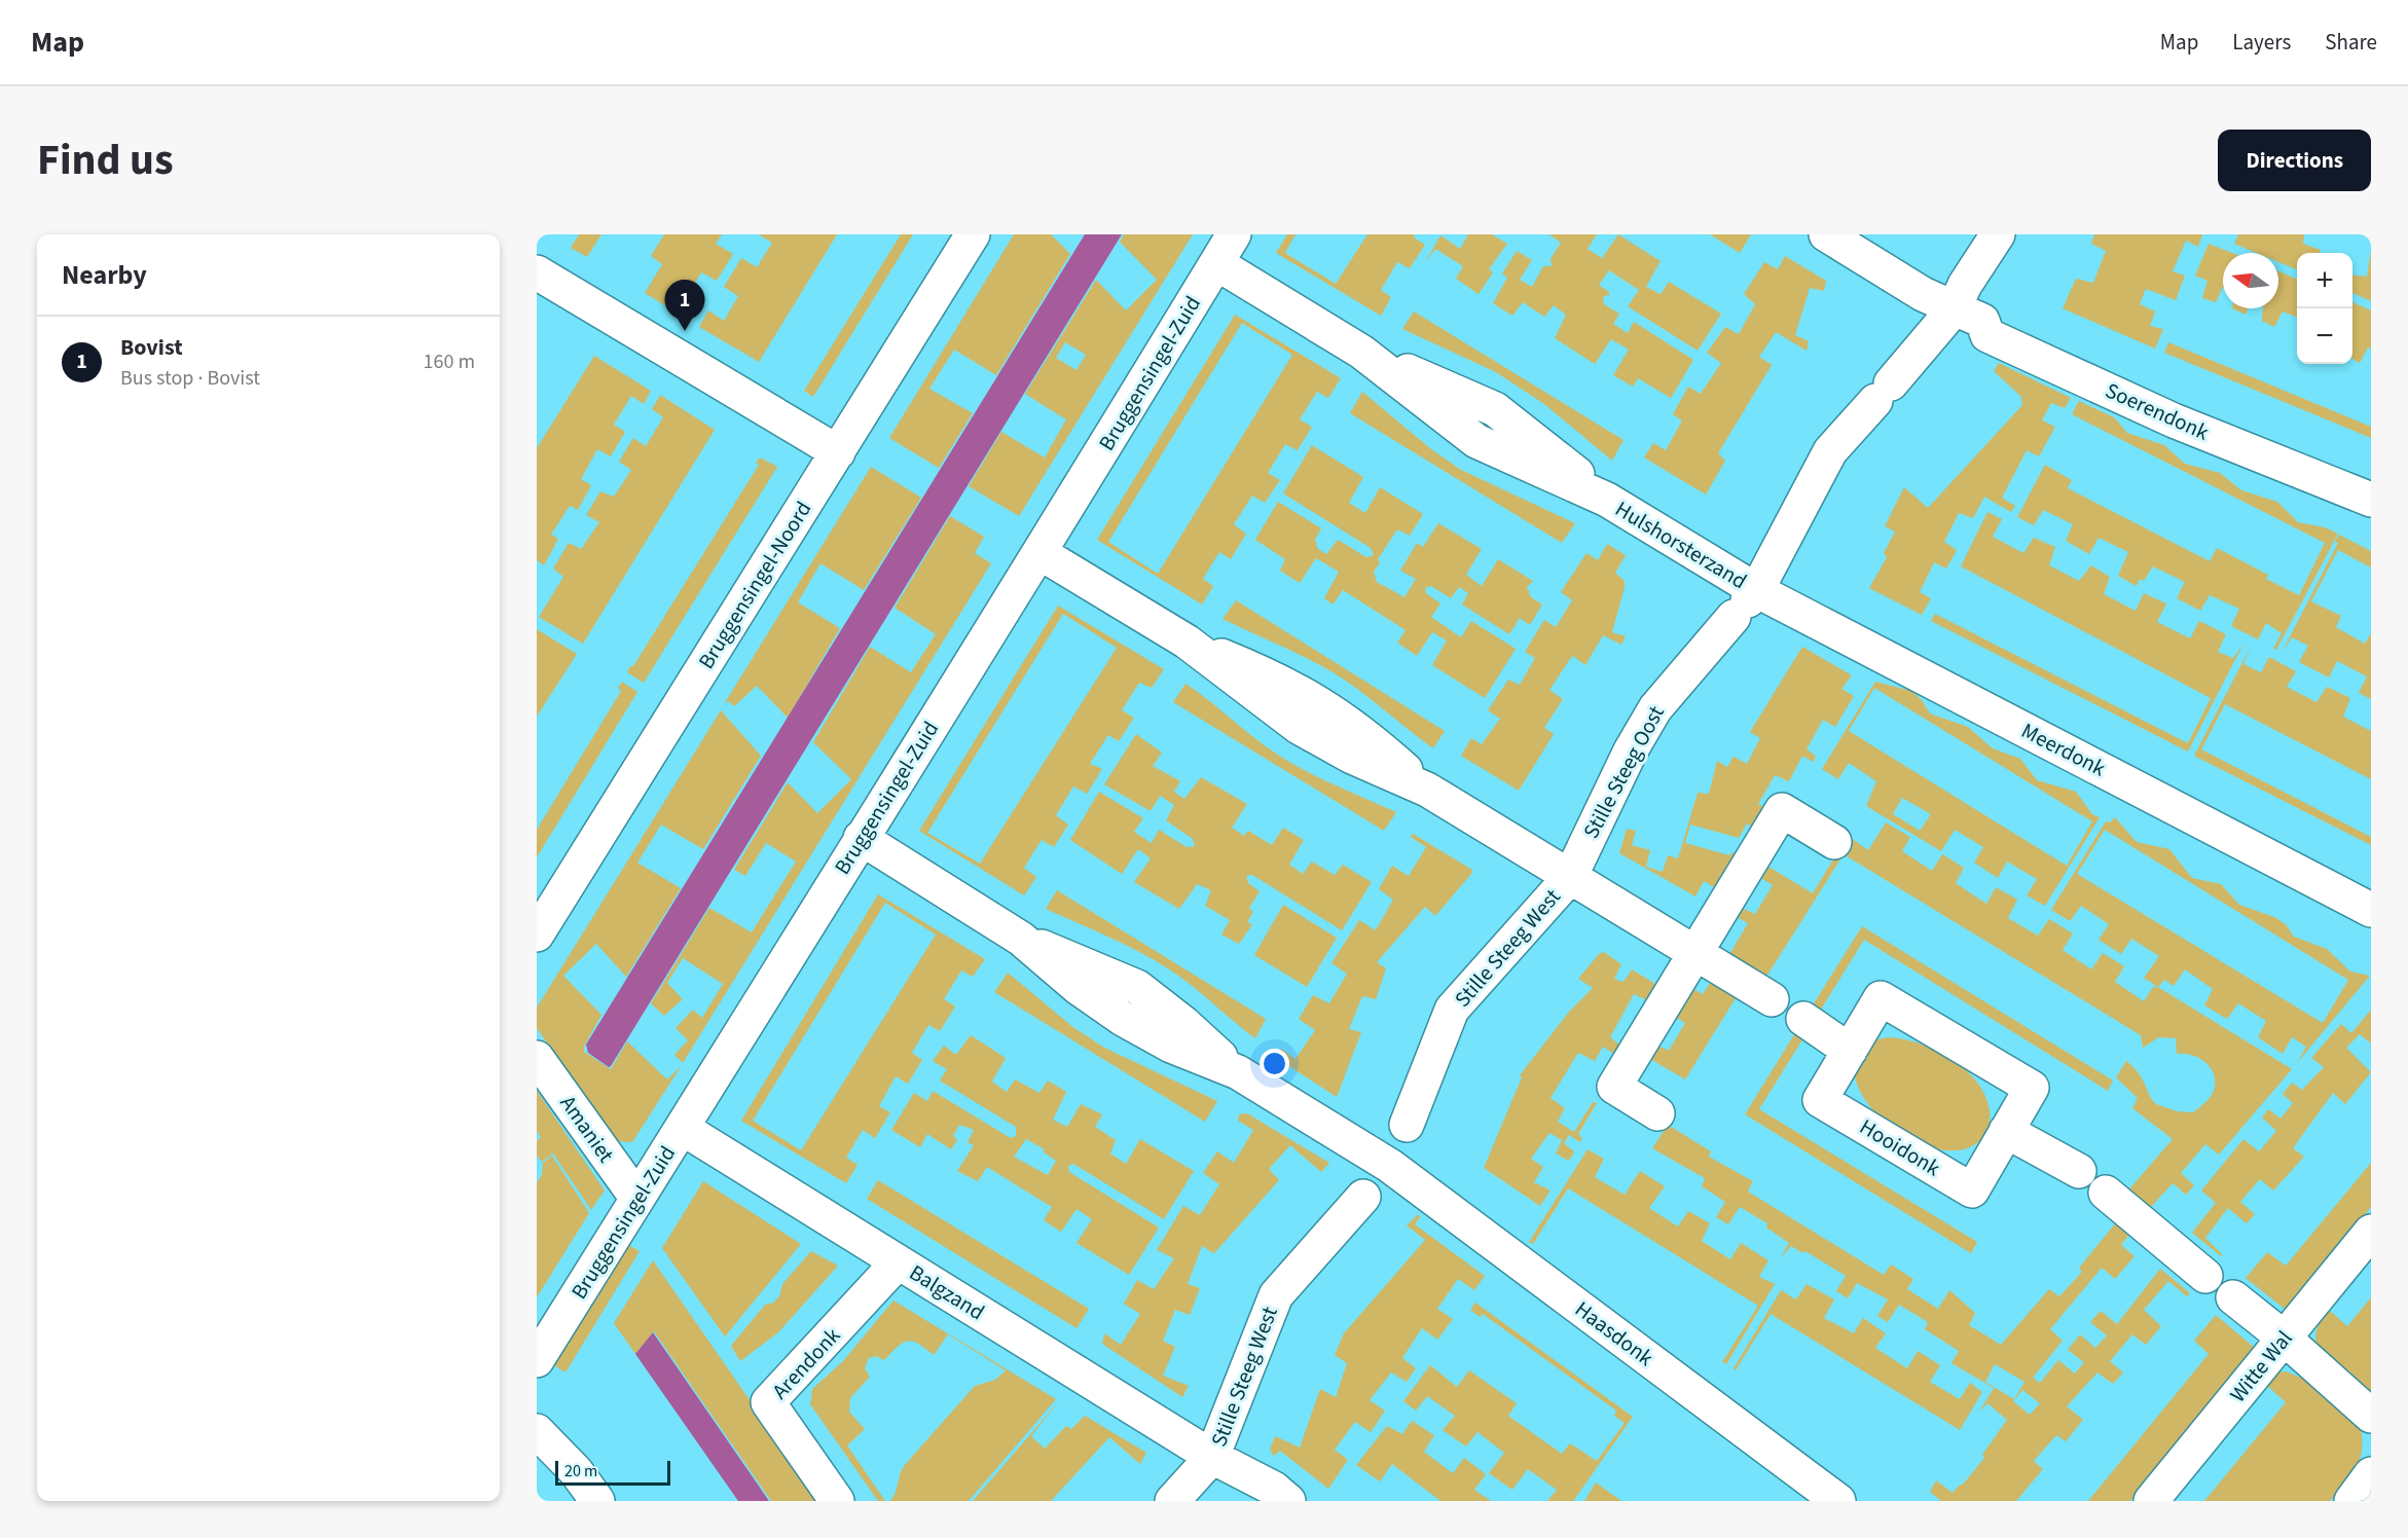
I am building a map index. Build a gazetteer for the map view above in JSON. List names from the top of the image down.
{
  "streets": {
    "street": [
      "Bruggensingel-Zuid",
      "Soerendonk",
      "Hulshorsterzand",
      "Bruggensingel-Noord",
      "Meerdonk",
      "Stille Steeg Oost",
      "Stille Steeg West",
      "Amaniet",
      "Hooidonk",
      "Balgzand",
      "Haasdonk",
      "Arendonk",
      "Witte Wal"
    ]
  },
  "crossings": [
    ["Bruggensingel-Zuid", "Hulshorsterzand"],
    ["Bruggensingel-Zuid", "Amaniet"],
    ["Bruggensingel-Zuid", "Balgzand"],
    ["Bruggensingel-Zuid", "Haasdonk"],
    ["Soerendonk", "Stille Steeg Oost"],
    ["Hulshorsterzand", "Meerdonk"],
    ["Hulshorsterzand", "Stille Steeg Oost"],
    ["Meerdonk", "Stille Steeg Oost"],
    ["Stille Steeg Oost", "Stille Steeg West"],
    ["Stille Steeg West", "Balgzand"],
    ["Balgzand", "Arendonk"]
  ],
  "scale_bar": "20 m",
  "north": "left",
  "page": {
    "header": "Map",
    "nav": ["Map", "Layers", "Share"],
    "title": "Find us",
    "buttons": "Directions",
    "heading": "Nearby",
    "map_buttons": ["+", "−"],
    "pins": "1",
    "list": [
      {
        "mark": "1",
        "name": "Bovist",
        "note": "Bus stop · Bovist",
        "value": "160 m"
      }
    ],
    "scale": "20 m"
  }
}
